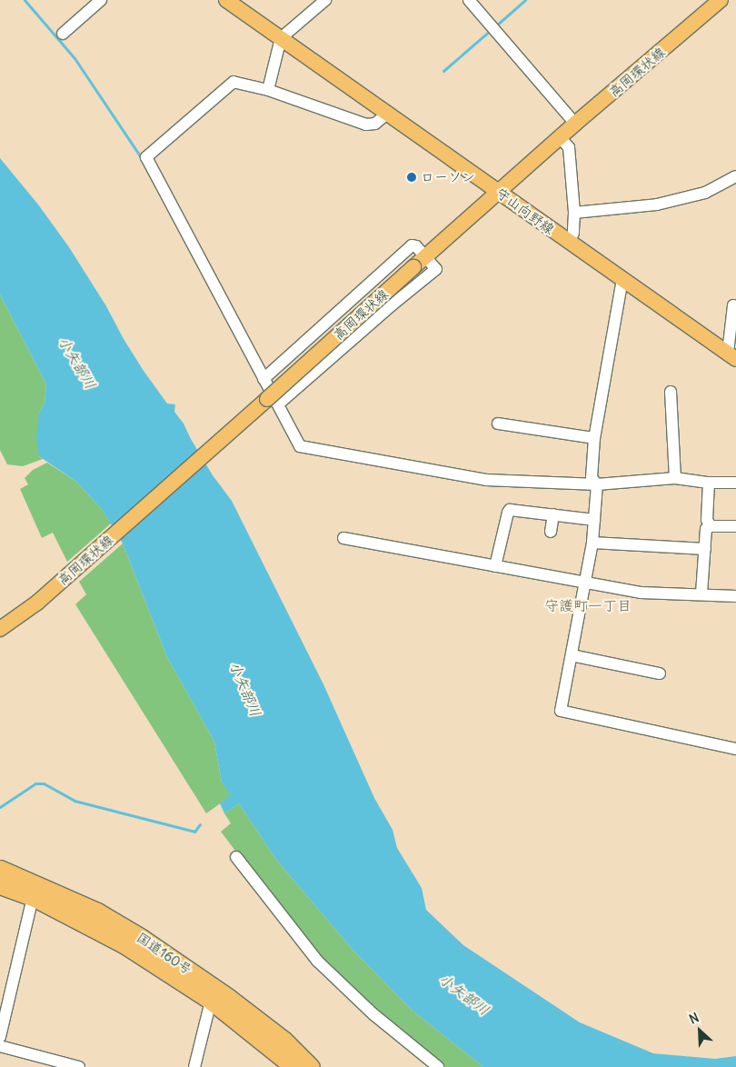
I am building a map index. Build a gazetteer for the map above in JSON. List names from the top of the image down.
{
  "streets": {
    "highway": ["国道160号"],
    "main road": ["高岡環状線", "守山向野線"]
  },
  "crossings": [
    ["高岡環状線", "守山向野線"]
  ],
  "districts": ["守護町一丁目"],
  "water": ["小矢部川"],
  "places": ["ローソン"],
  "north": "top left"
}
